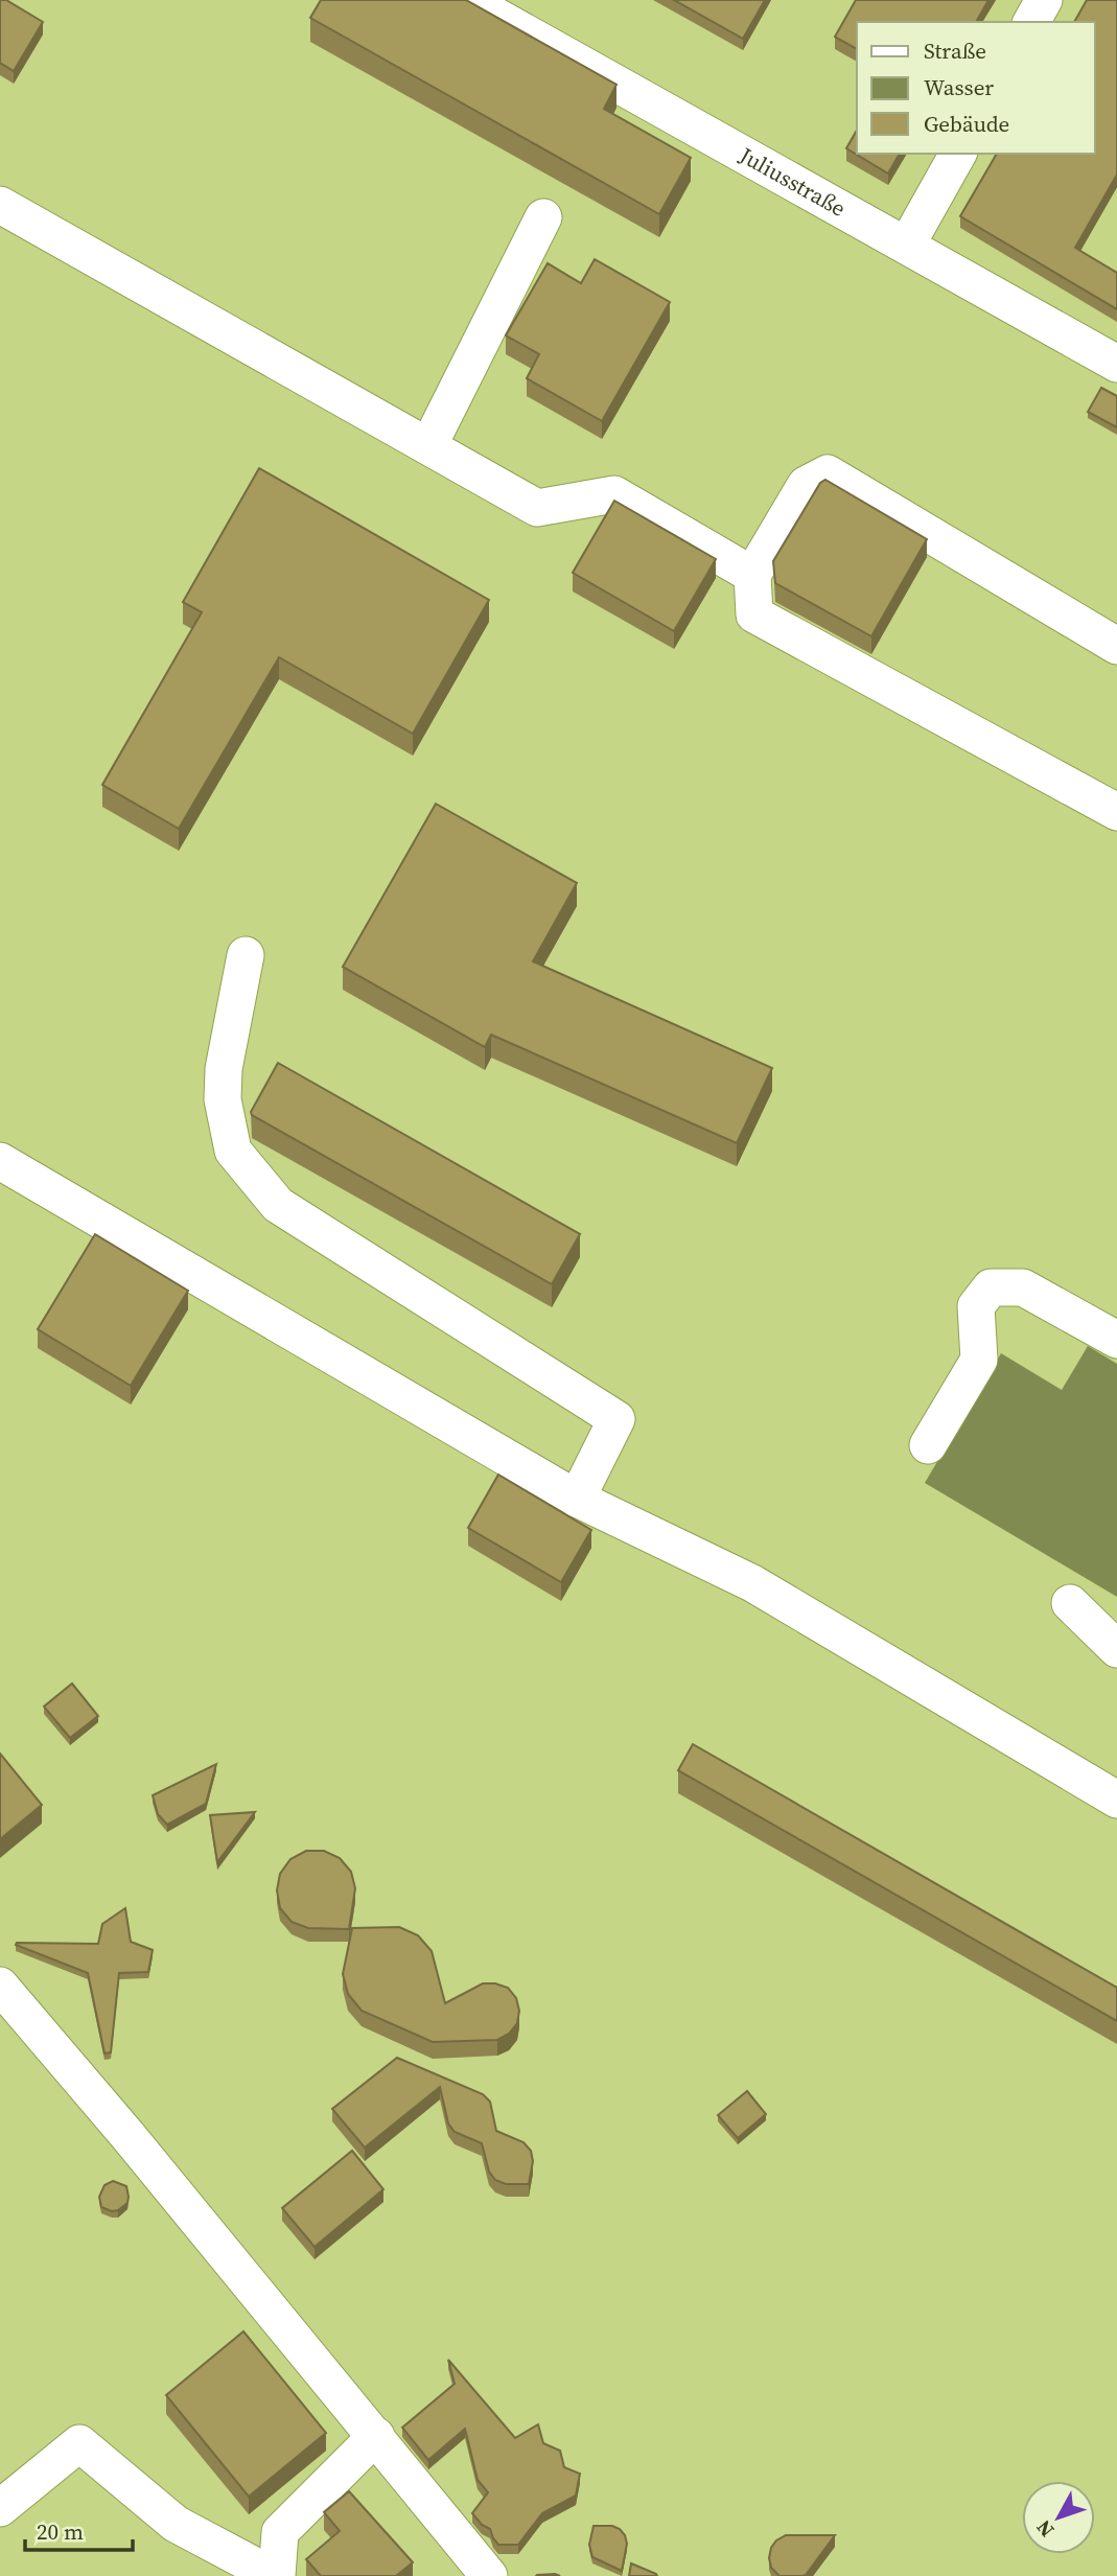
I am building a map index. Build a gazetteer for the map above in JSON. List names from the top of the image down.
{
  "streets": {
    "street": ["Juliusstraße"]
  },
  "legend": ["Straße", "Wasser", "Gebäude"],
  "scale_bar": "20 m",
  "north": "bottom left"
}
